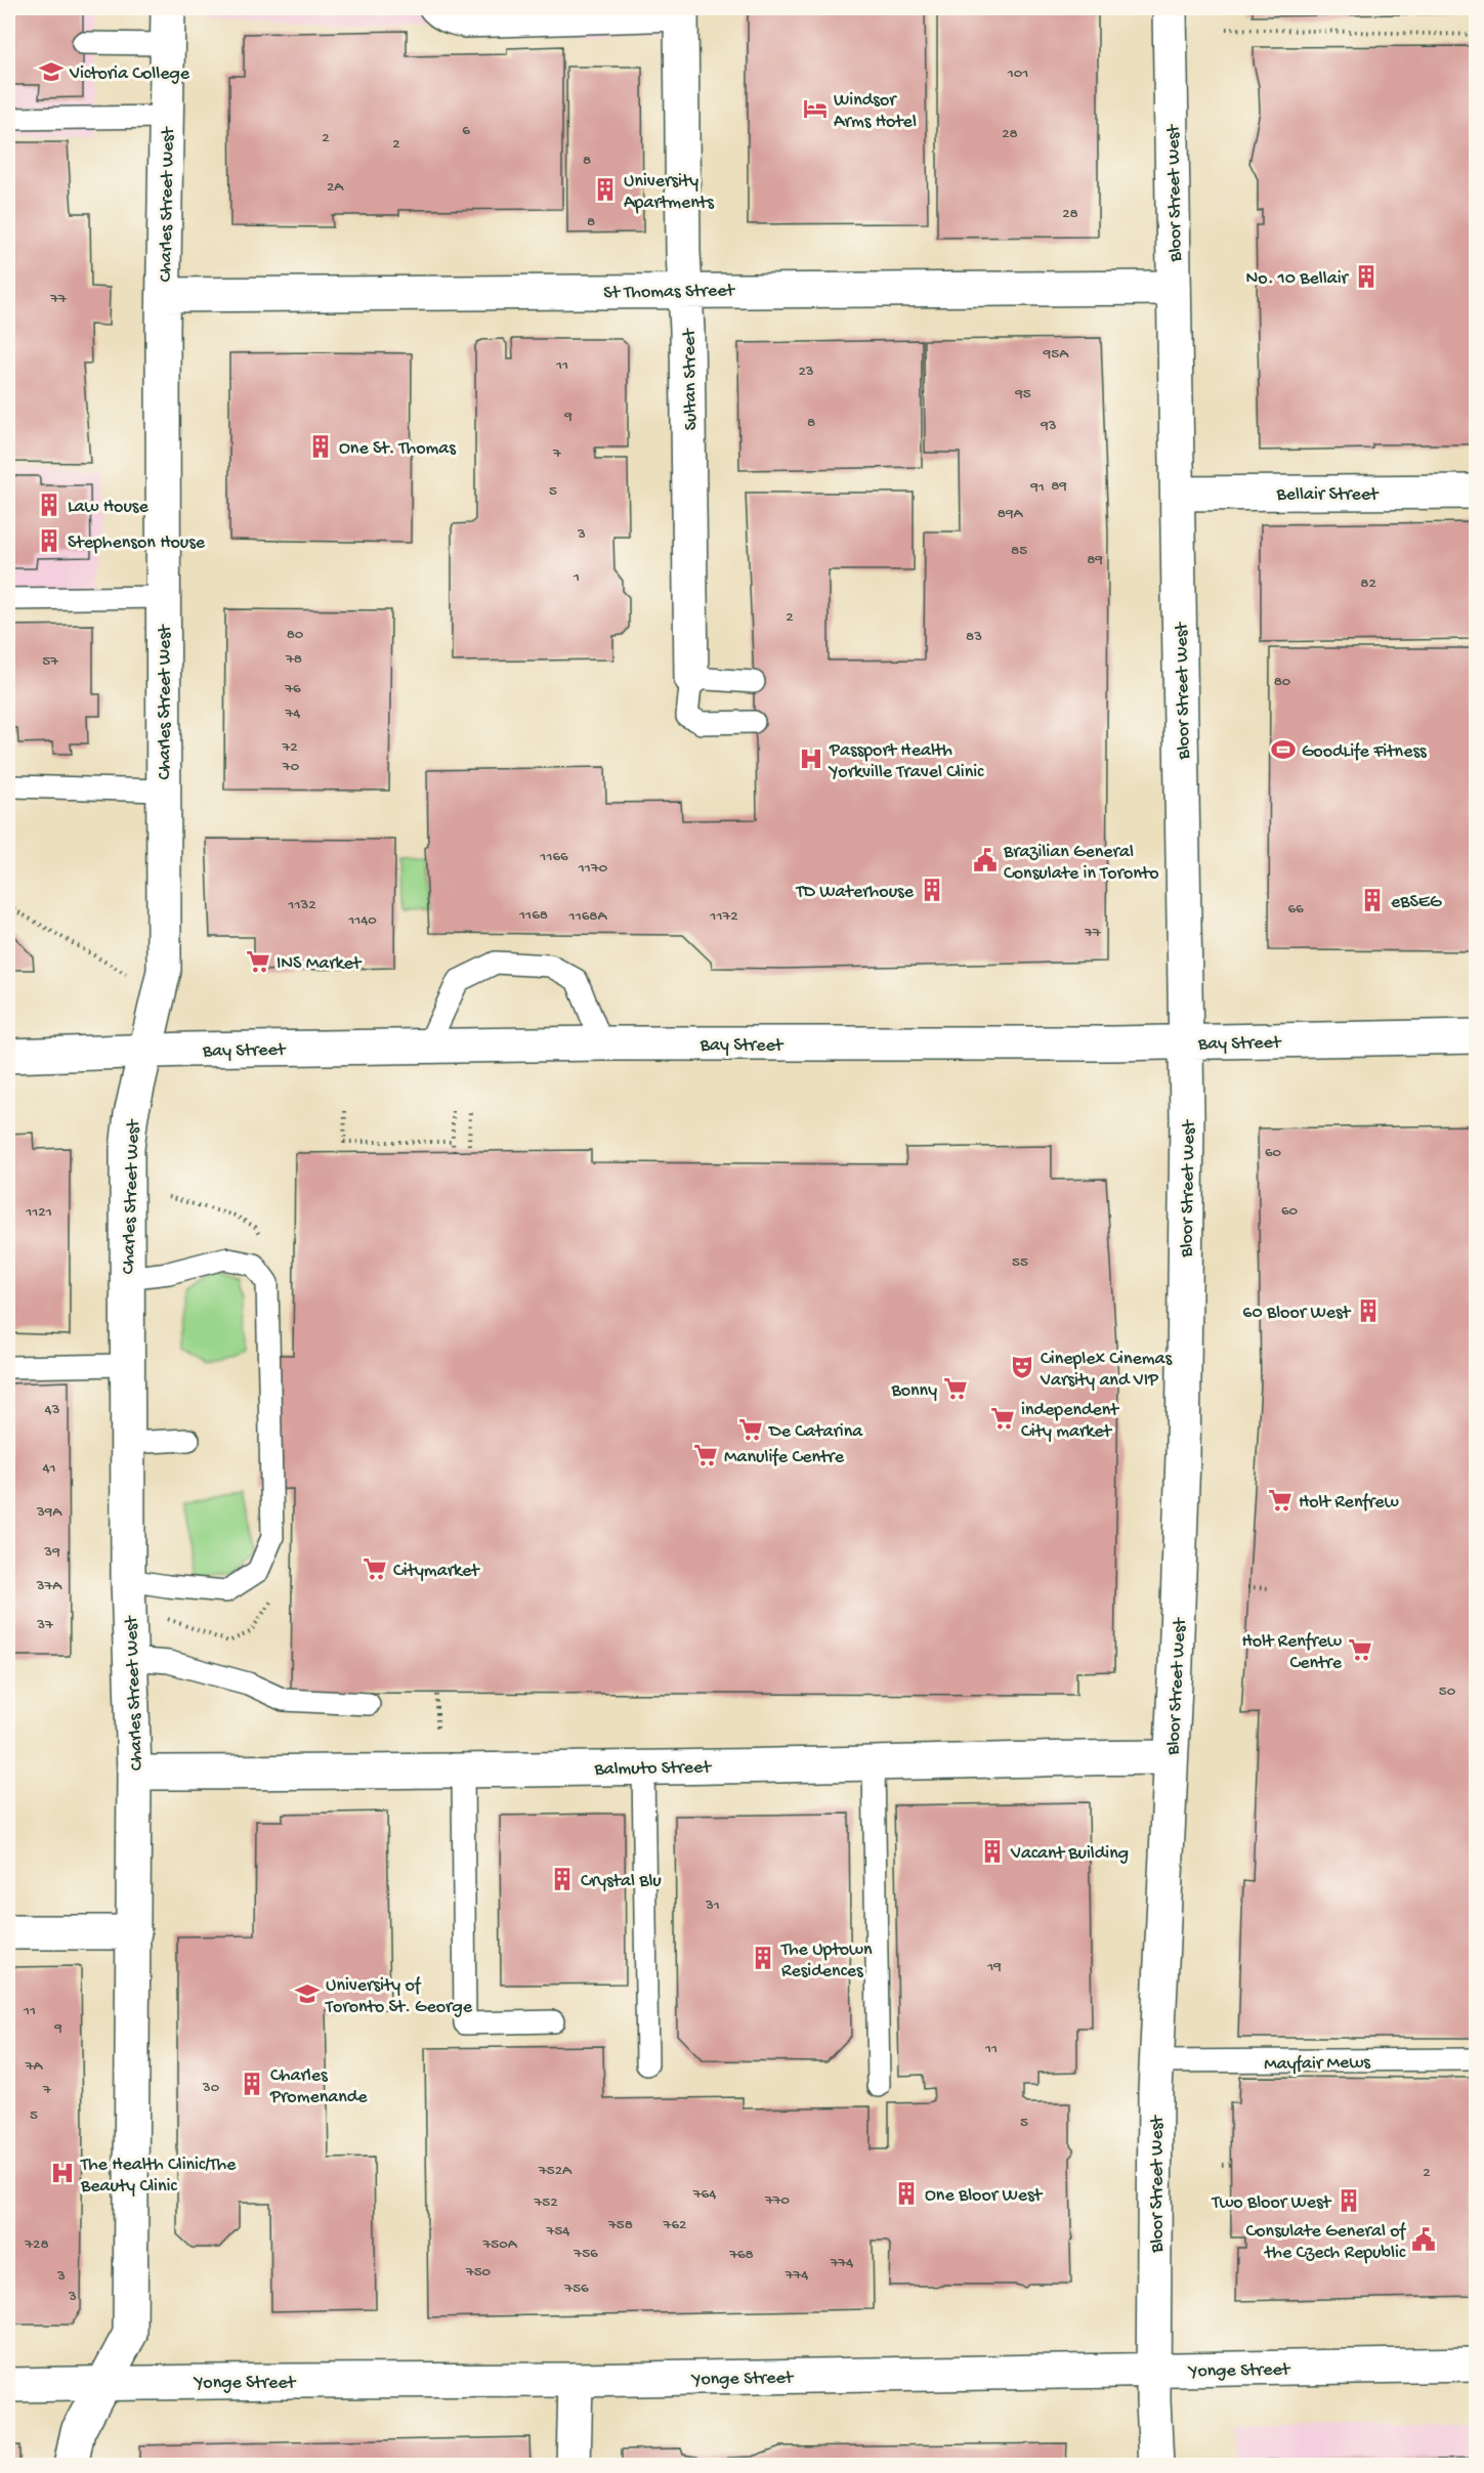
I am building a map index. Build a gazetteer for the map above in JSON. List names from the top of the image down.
{
  "streets": {
    "street": [
      "Bloor Street West",
      "Charles Street West",
      "St Thomas Street",
      "Sultan Street",
      "Bellair Street",
      "Bay Street",
      "Balmuto Street",
      "Yonge Street"
    ],
    "lane": ["Mayfair Mews"]
  },
  "crossings": [
    ["Bloor Street West", "St Thomas Street"],
    ["Bloor Street West", "Bellair Street"],
    ["Bloor Street West", "Bay Street"],
    ["Bloor Street West", "Balmuto Street"],
    ["Bloor Street West", "Mayfair Mews"],
    ["Bloor Street West", "Yonge Street"],
    ["Charles Street West", "St Thomas Street"],
    ["Charles Street West", "Bay Street"],
    ["Charles Street West", "Balmuto Street"],
    ["Charles Street West", "Yonge Street"],
    ["St Thomas Street", "Sultan Street"]
  ],
  "places": {
    "school or university": ["Victoria College", "University of Toronto St. George"],
    "hotel": ["Windsor Arms Hotel"],
    "building": [
      "University Apartments",
      "No. 10 Bellair",
      "One St. Thomas",
      "Law House",
      "Stephenson House",
      "TD Waterhouse",
      "eBSEG",
      "60 Bloor West",
      "Vacant Building",
      "Crystal Blu",
      "The Uptown Residences",
      "Charles Promenande",
      "One Bloor West",
      "Two Bloor West"
    ],
    "sports": ["GoodLife Fitness"],
    "hospital": ["Passport Health Yorkville Travel Clinic", "The Health Clinic/The Beauty Clinic"],
    "public building": ["Brazilian General Consulate in Toronto", "Consulate General of the Czech Republic"],
    "supermarket": [
      "INS Market",
      "Bonny",
      "independent City market",
      "De Catarina",
      "Manulife Centre",
      "Holt Renfrew",
      "Citymarket",
      "Holt Renfrew Centre"
    ],
    "theatre": ["Cineplex Cinemas Varsity and VIP"]
  },
  "house_numbers": [
    "101",
    "6",
    "28",
    "2",
    "2",
    "8",
    "2A",
    "28",
    "8",
    "77",
    "95A",
    "11",
    "23",
    "95",
    "9",
    "8",
    "93",
    "7",
    "89",
    "91",
    "5",
    "89A",
    "3",
    "85",
    "89",
    "1",
    "82",
    "2",
    "80",
    "83",
    "78",
    "57",
    "80",
    "76",
    "74",
    "72",
    "70",
    "1166",
    "1170",
    "1132",
    "66",
    "1168",
    "1168A",
    "1172",
    "1140",
    "77",
    "60",
    "60",
    "1121",
    "55",
    "43",
    "41",
    "39A",
    "39",
    "37A",
    "37",
    "50",
    "31",
    "19",
    "11",
    "9",
    "11",
    "7A",
    "30",
    "7",
    "5",
    "5",
    "752A",
    "2",
    "764",
    "770",
    "752",
    "758",
    "762",
    "754",
    "728",
    "750A",
    "756",
    "768",
    "774",
    "750",
    "774",
    "3",
    "756",
    "3"
  ]
}
